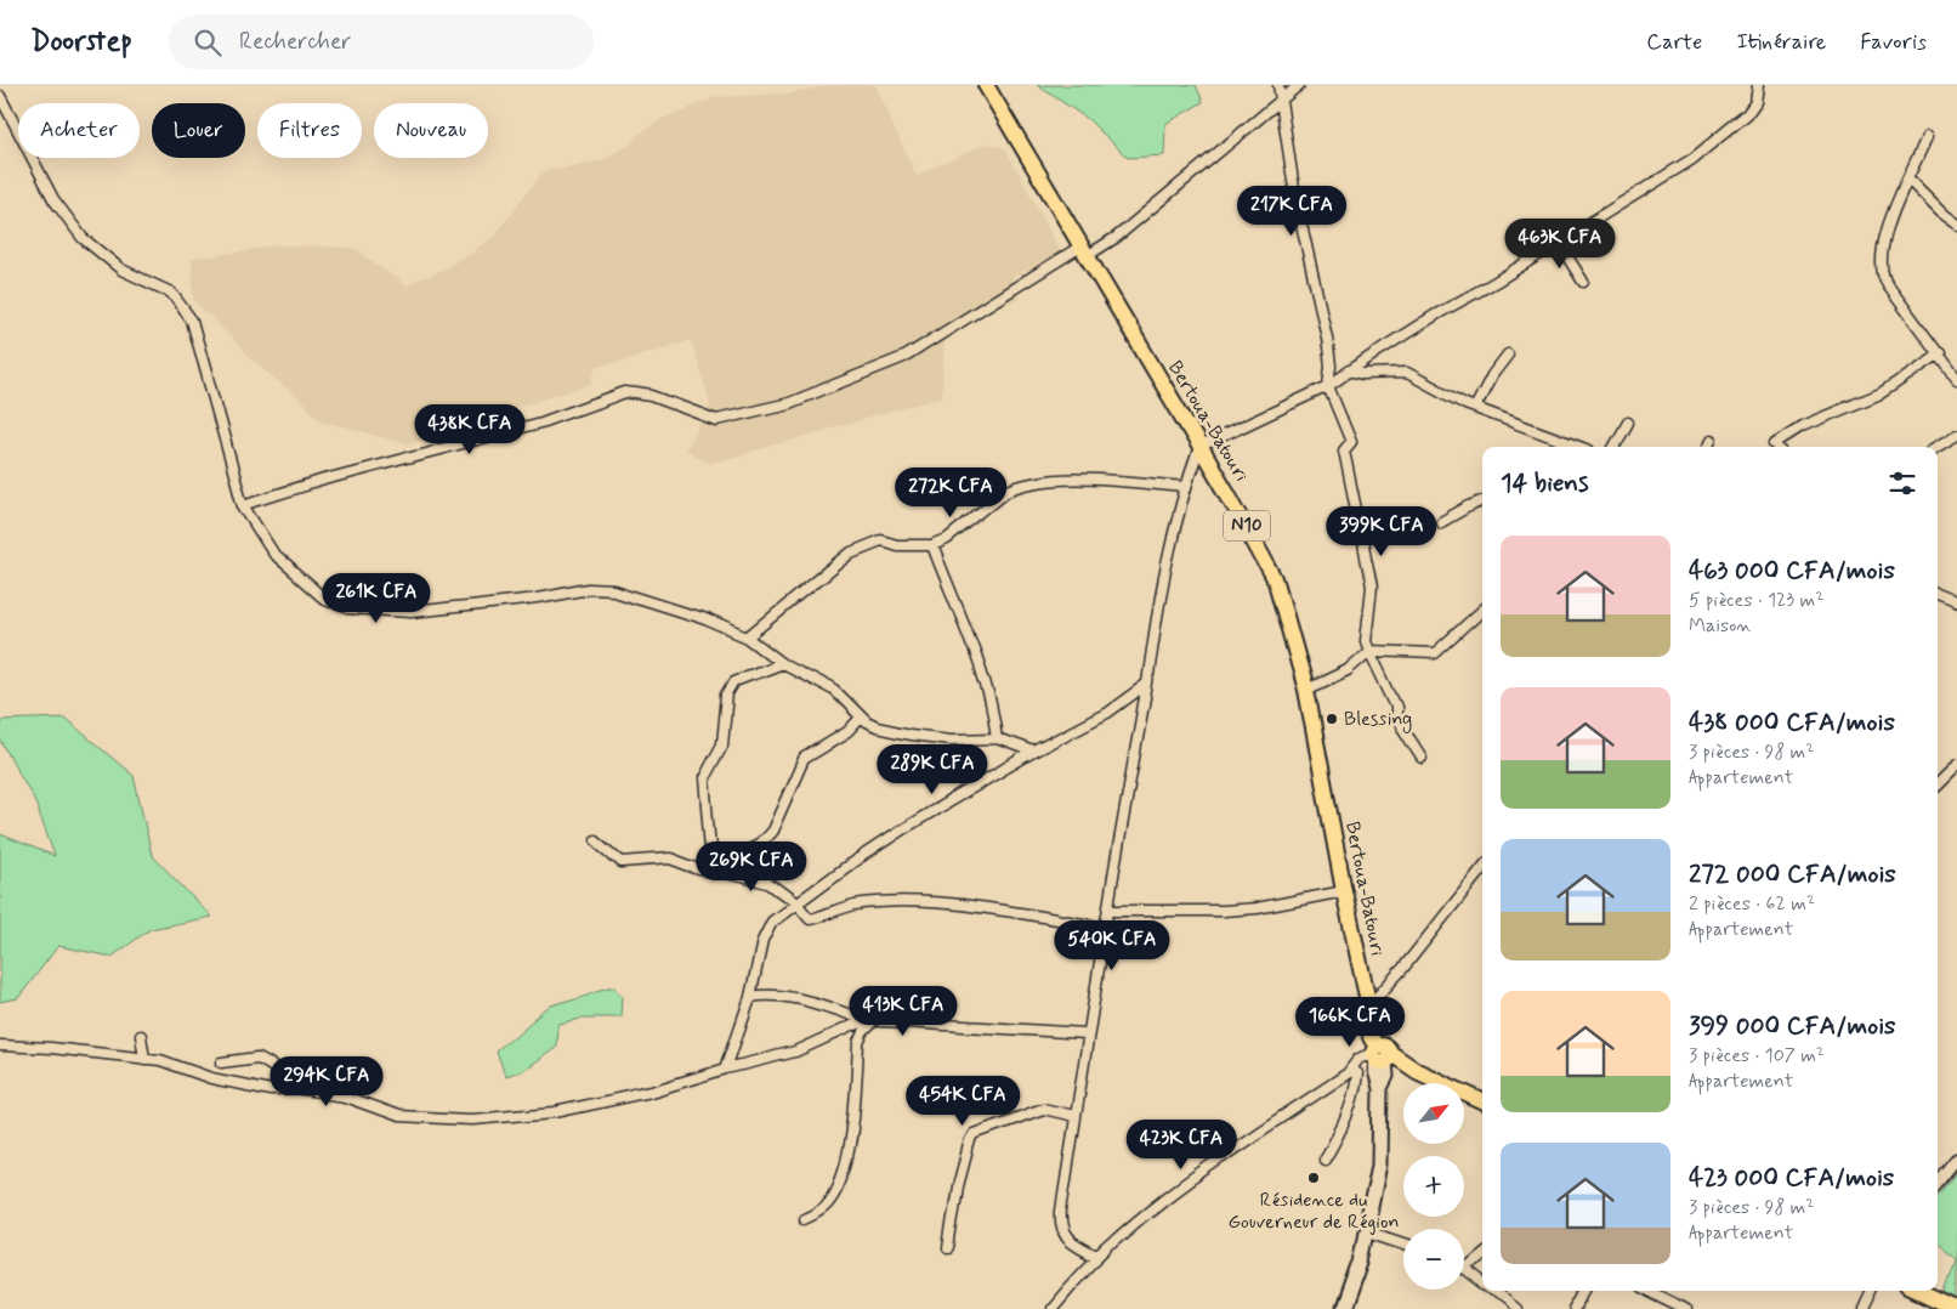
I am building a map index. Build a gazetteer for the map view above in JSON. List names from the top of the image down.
{
  "streets": {
    "highway": ["Bertoua-Batouri", "N10"]
  },
  "places": ["Blessing", "Résidence du Gouverneur de Région"],
  "north": "top right",
  "page": {
    "header": "Doorstep",
    "search": "Rechercher",
    "nav": ["Carte", "Itinéraire", "Favoris"],
    "chip": [
      "Acheter",
      "Louer",
      "Filtres",
      "Nouveau"
    ],
    "price": [
      "217K CFA",
      "463K CFA",
      "438K CFA",
      "272K CFA",
      "399K CFA",
      "261K CFA",
      "289K CFA",
      "269K CFA",
      "540K CFA",
      "413K CFA",
      "166K CFA",
      "294K CFA",
      "454K CFA",
      "423K CFA"
    ],
    "heading": "14 biens",
    "list": [
      {
        "name": "463 000 CFA/mois",
        "note": "5 pièces · 123 m² · Maison"
      },
      {
        "name": "438 000 CFA/mois",
        "note": "3 pièces · 98 m² · Appartement"
      },
      {
        "name": "272 000 CFA/mois",
        "note": "2 pièces · 62 m² · Appartement"
      },
      {
        "name": "399 000 CFA/mois",
        "note": "3 pièces · 107 m² · Appartement"
      },
      {
        "name": "423 000 CFA/mois",
        "note": "3 pièces · 98 m² · Appartement"
      }
    ],
    "map_buttons": ["+", "−"]
  }
}
